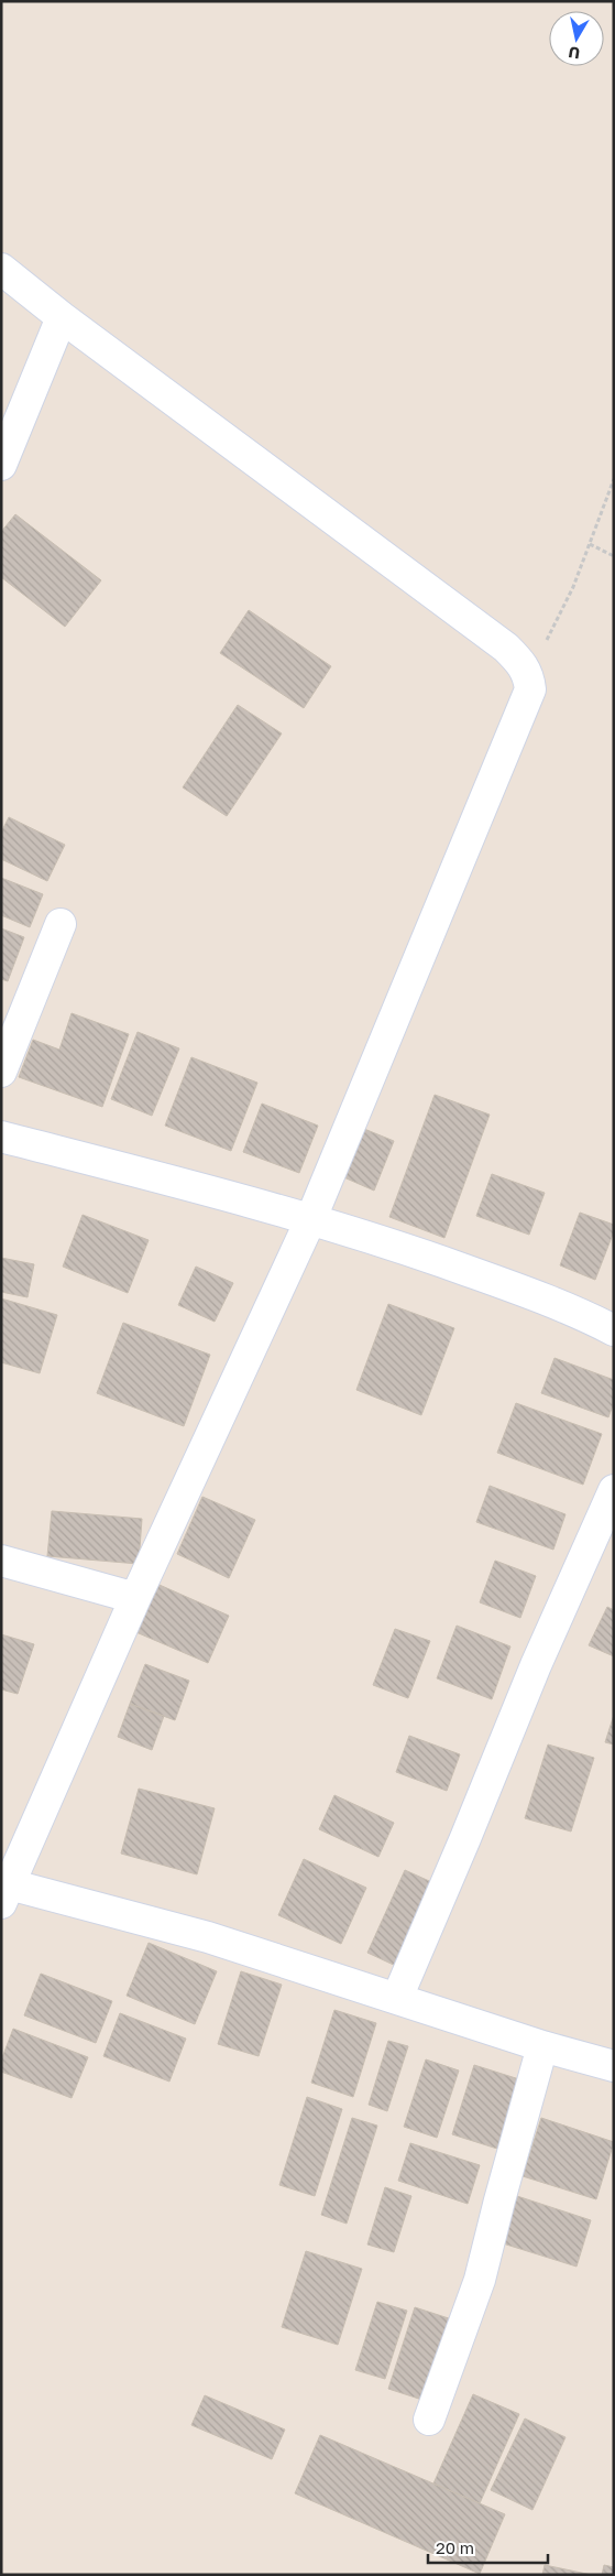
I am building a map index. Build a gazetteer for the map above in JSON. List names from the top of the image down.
{
  "scale_bar": "20 m",
  "north": "bottom"
}
